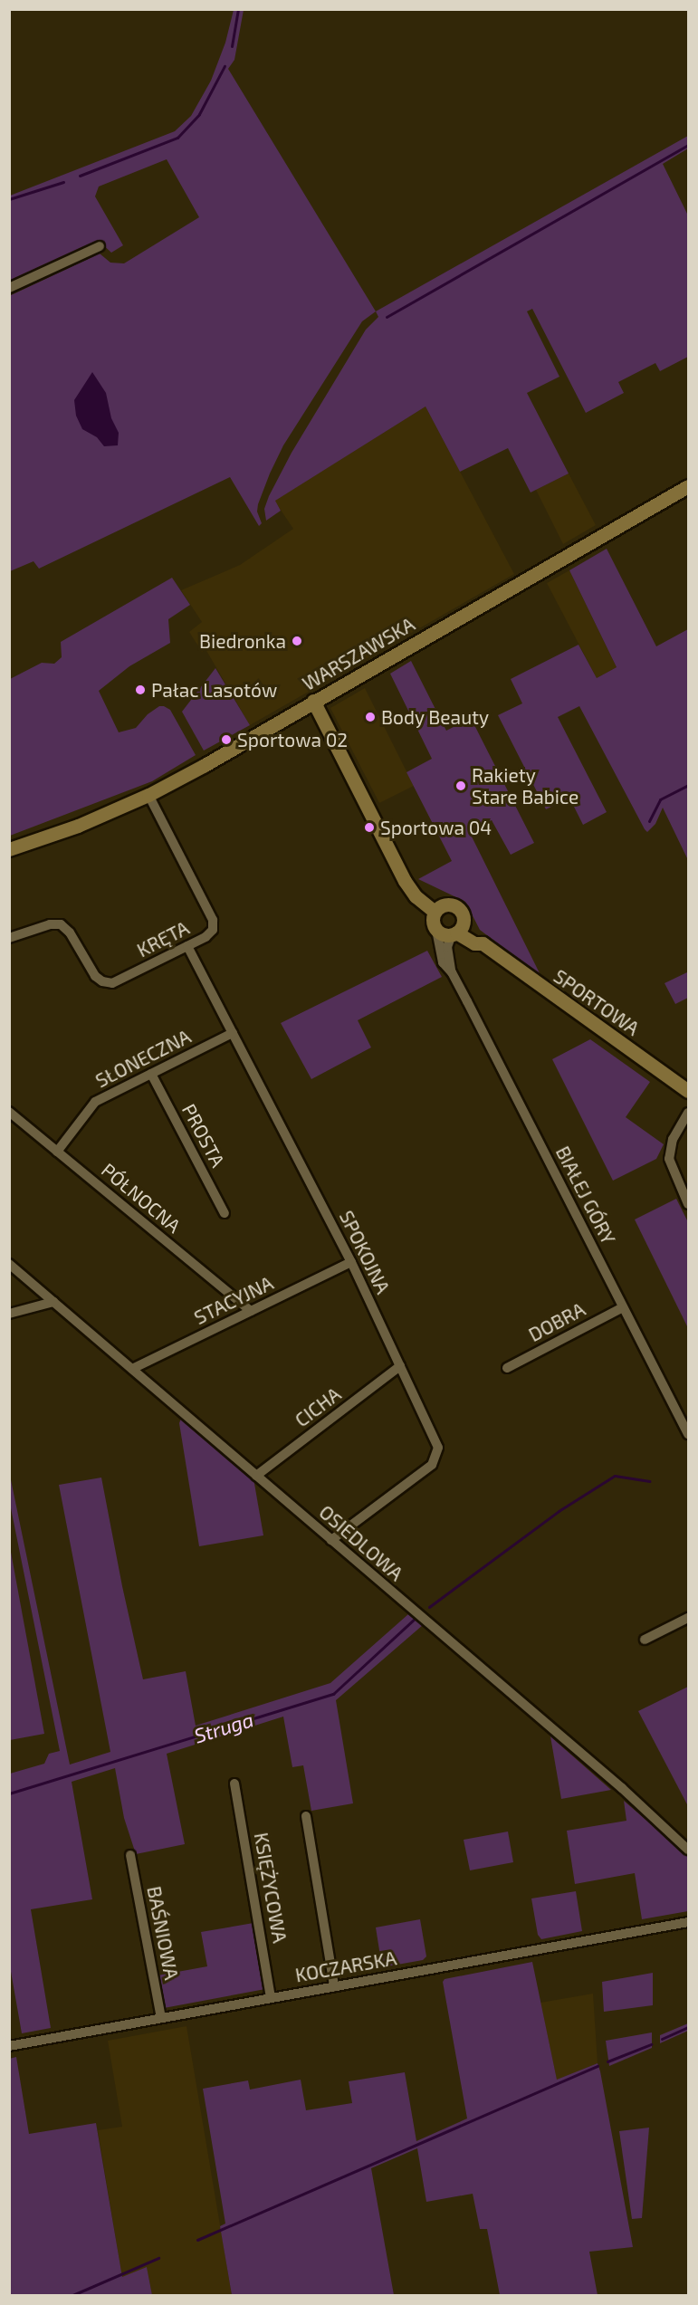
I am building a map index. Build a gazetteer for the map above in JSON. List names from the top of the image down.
{
  "streets": {
    "main road": ["WARSZAWSKA", "SPORTOWA"],
    "street": [
      "KRĘTA",
      "SŁONECZNA",
      "PROSTA",
      "BIAŁEJ GÓRY",
      "PÓŁNOCNA",
      "SPOKOJNA",
      "STACYJNA",
      "DOBRA",
      "CICHA",
      "OSIEDLOWA",
      "KSIĘŻYCOWA",
      "BAŚNIOWA",
      "KOCZARSKA"
    ]
  },
  "crossings": [
    ["WARSZAWSKA", "KRĘTA"],
    ["KRĘTA", "SPOKOJNA"],
    ["SPORTOWA", "BIAŁEJ GÓRY"],
    ["SŁONECZNA", "PROSTA"],
    ["SŁONECZNA", "PÓŁNOCNA"],
    ["SŁONECZNA", "SPOKOJNA"],
    ["BIAŁEJ GÓRY", "DOBRA"],
    ["PÓŁNOCNA", "STACYJNA"],
    ["SPOKOJNA", "STACYJNA"],
    ["SPOKOJNA", "CICHA"],
    ["SPOKOJNA", "OSIEDLOWA"],
    ["STACYJNA", "OSIEDLOWA"],
    ["CICHA", "OSIEDLOWA"],
    ["KSIĘŻYCOWA", "KOCZARSKA"],
    ["BAŚNIOWA", "KOCZARSKA"]
  ],
  "water": ["Struga"],
  "places": [
    "Biedronka",
    "Pałac Lasotów",
    "Body Beauty",
    "Sportowa 02",
    "Rakiety Stare Babice",
    "Sportowa 04"
  ]
}
